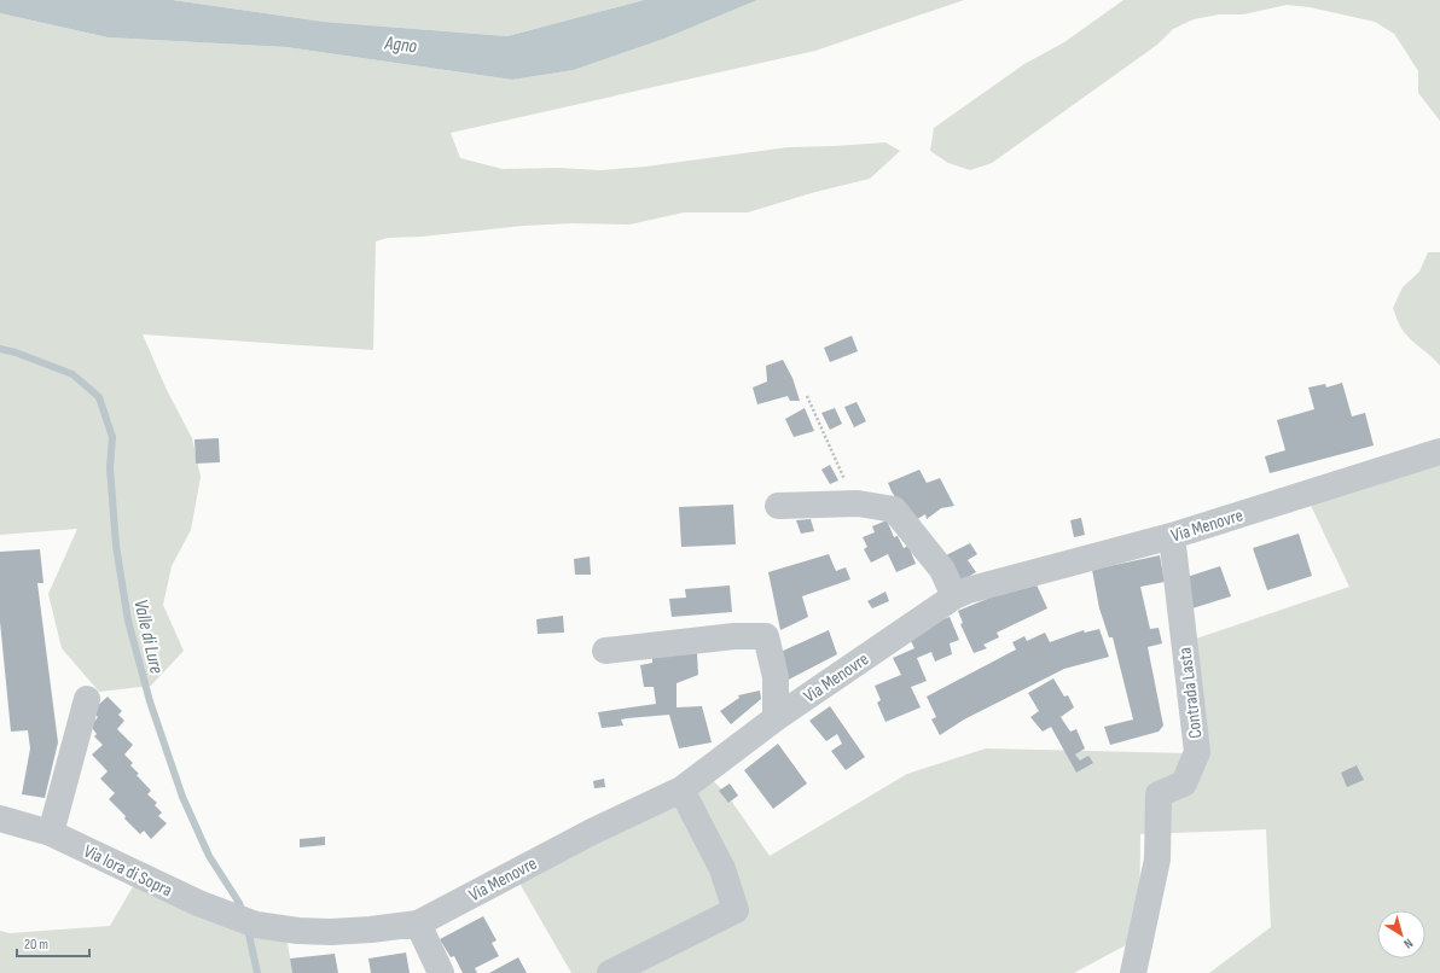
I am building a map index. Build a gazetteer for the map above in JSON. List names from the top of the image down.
{
  "streets": {
    "street": ["Via Menovre", "Contrada Lasta", "Via lora di Sopra"]
  },
  "crossings": [
    ["Via Menovre", "Contrada Lasta"],
    ["Via Menovre", "Via lora di Sopra"]
  ],
  "water": ["Agno", "Valle di Lure"],
  "scale_bar": "20 m",
  "north": "bottom right"
}
